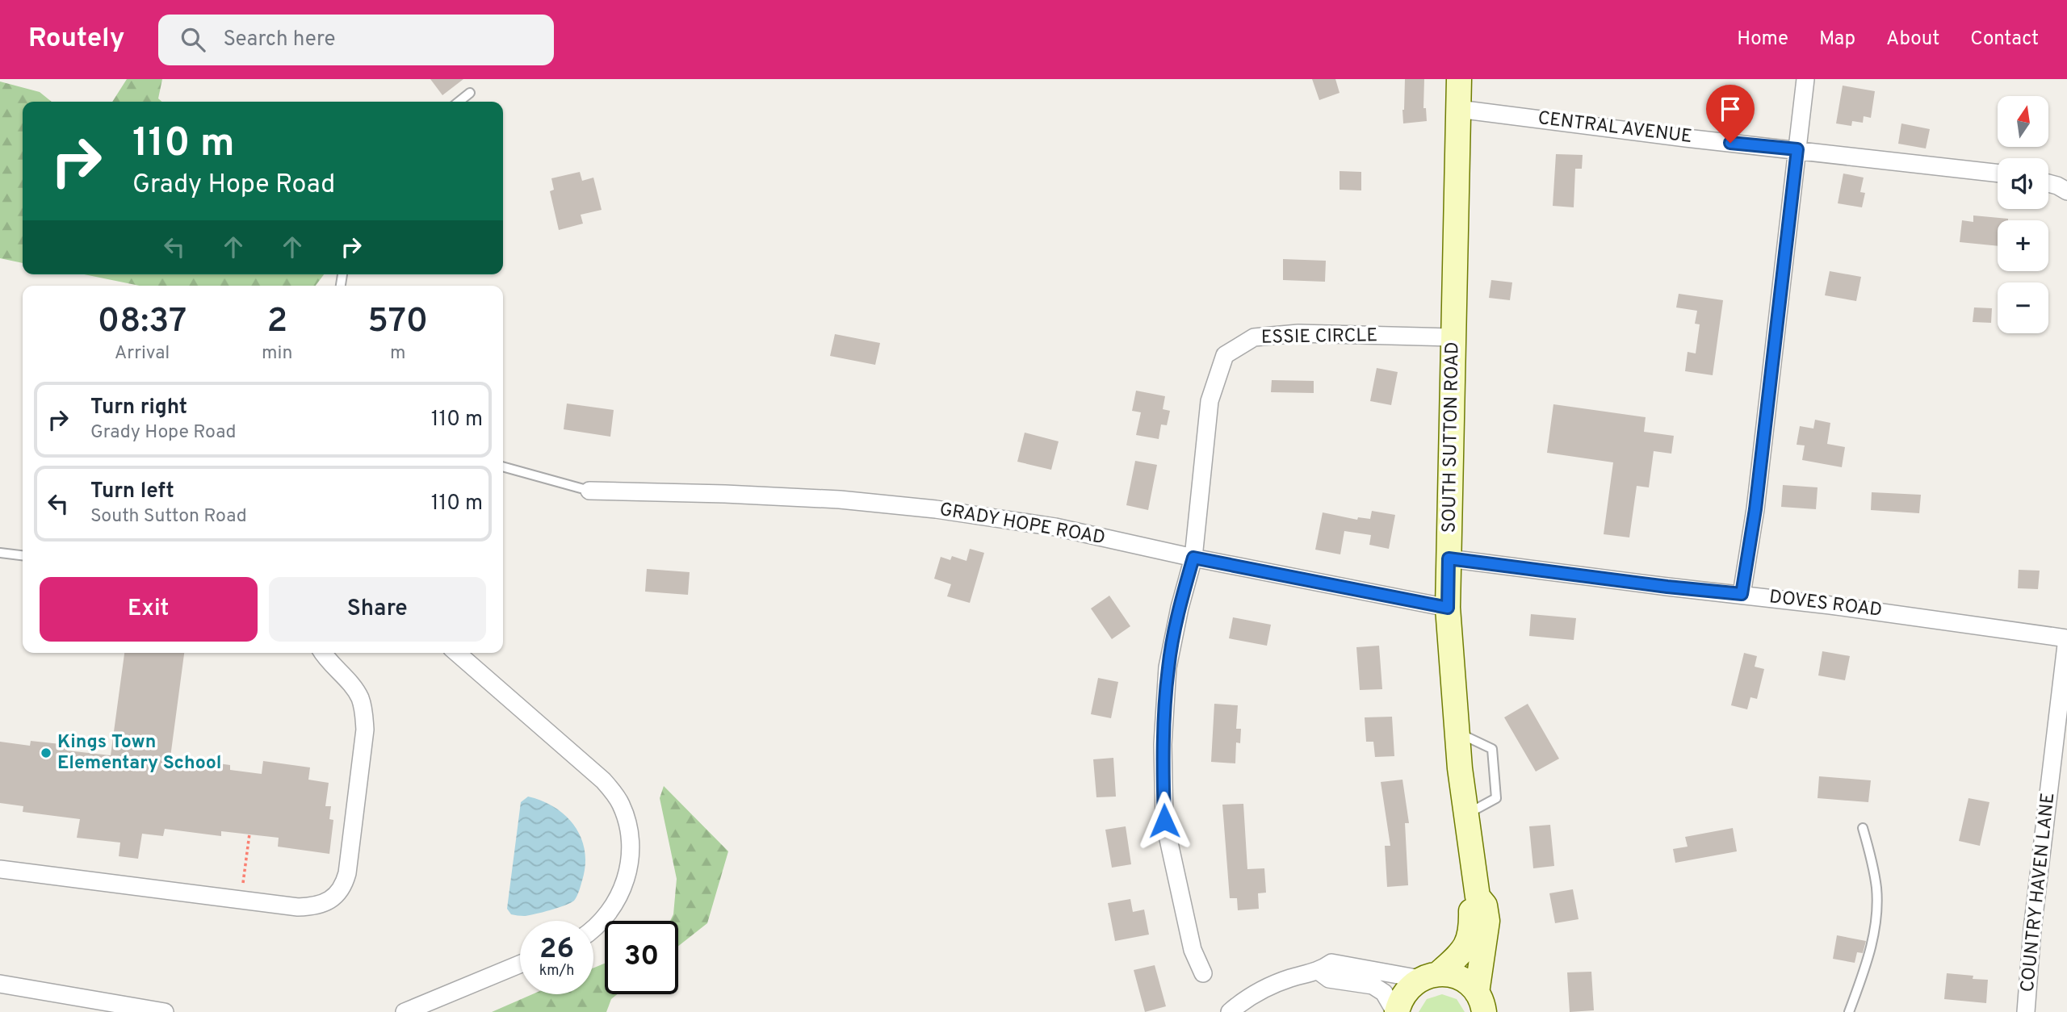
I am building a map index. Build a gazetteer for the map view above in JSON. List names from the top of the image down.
{
  "streets": {
    "main road": ["SOUTH SUTTON ROAD"],
    "street": [
      "CENTRAL AVENUE",
      "ESSIE CIRCLE",
      "GRADY HOPE ROAD",
      "DOVES ROAD",
      "COUNTRY HAVEN LANE"
    ]
  },
  "crossings": [
    ["CENTRAL AVENUE", "SOUTH SUTTON ROAD"],
    ["ESSIE CIRCLE", "SOUTH SUTTON ROAD"],
    ["ESSIE CIRCLE", "GRADY HOPE ROAD"],
    ["SOUTH SUTTON ROAD", "GRADY HOPE ROAD"],
    ["SOUTH SUTTON ROAD", "DOVES ROAD"],
    ["DOVES ROAD", "COUNTRY HAVEN LANE"]
  ],
  "places": ["Kings Town Elementary School"],
  "north": "top",
  "page": {
    "header": "Routely",
    "search": "Search here",
    "nav": [
      "Home",
      "Map",
      "About",
      "Contact"
    ],
    "map_buttons": ["+", "−"],
    "turn": ["110 m", "Grady Hope Road"],
    "eta": [
      "08:37",
      "Arrival",
      "2",
      "min",
      "570",
      "m"
    ],
    "list": [
      {
        "name": "Turn right",
        "note": "Grady Hope Road",
        "value": "110 m"
      },
      {
        "name": "Turn left",
        "note": "South Sutton Road",
        "value": "110 m"
      }
    ],
    "buttons": ["Exit", "Share"],
    "speed": "26 km/h",
    "limit": "30"
  }
}
